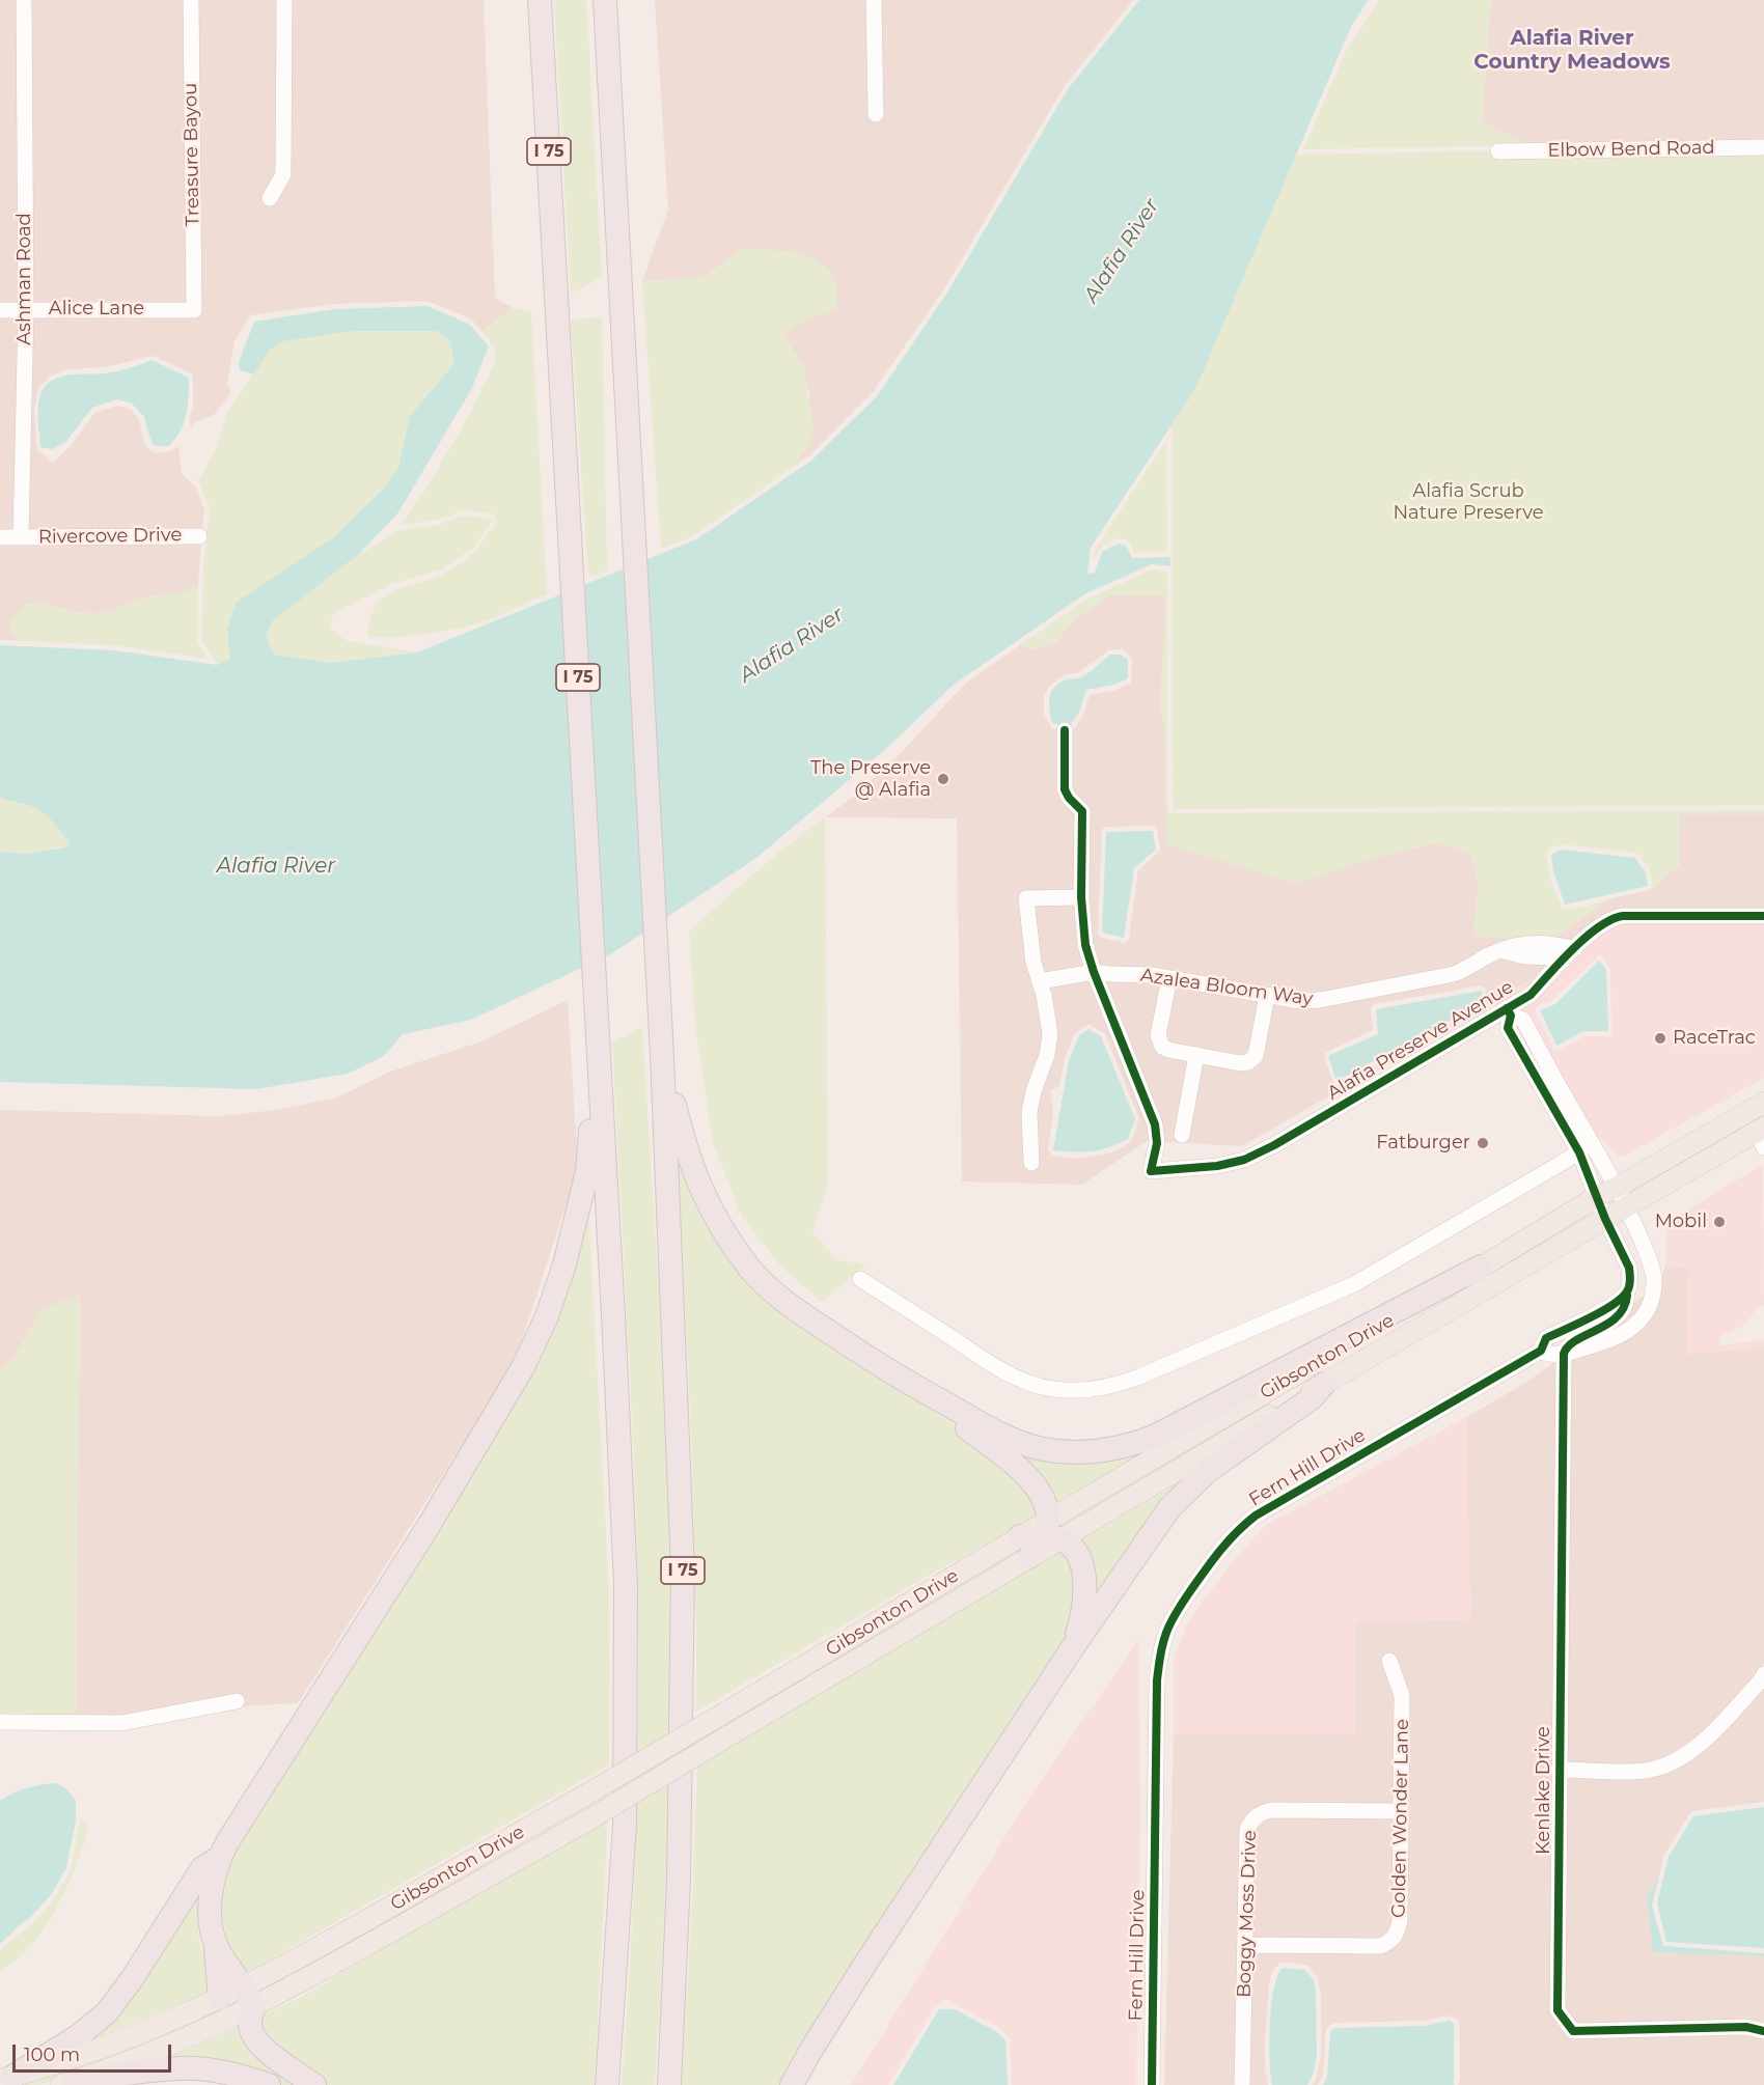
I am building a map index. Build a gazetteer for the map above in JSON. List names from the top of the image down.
{
  "streets": {
    "highway": ["I 75"],
    "main road": ["Gibsonton Drive"],
    "street": [
      "Elbow Bend Road",
      "Treasure Bayou",
      "Ashman Road",
      "Alice Lane",
      "Rivercove Drive",
      "Azalea Bloom Way",
      "Alafia Preserve Avenue",
      "Fern Hill Drive",
      "Kenlake Drive",
      "Golden Wonder Lane",
      "Boggy Moss Drive"
    ]
  },
  "crossings": [
    ["Treasure Bayou", "Alice Lane"],
    ["Ashman Road", "Alice Lane"],
    ["Ashman Road", "Rivercove Drive"],
    ["Azalea Bloom Way", "Alafia Preserve Avenue"],
    ["Golden Wonder Lane", "Boggy Moss Drive"]
  ],
  "districts": ["Alafia River Country Meadows"],
  "water": ["Alafia River"],
  "parks": ["Alafia Scrub Nature Preserve"],
  "places": [
    "The Preserve @ Alafia",
    "RaceTrac",
    "Fatburger",
    "Mobil"
  ],
  "scale_bar": "100 m"
}
